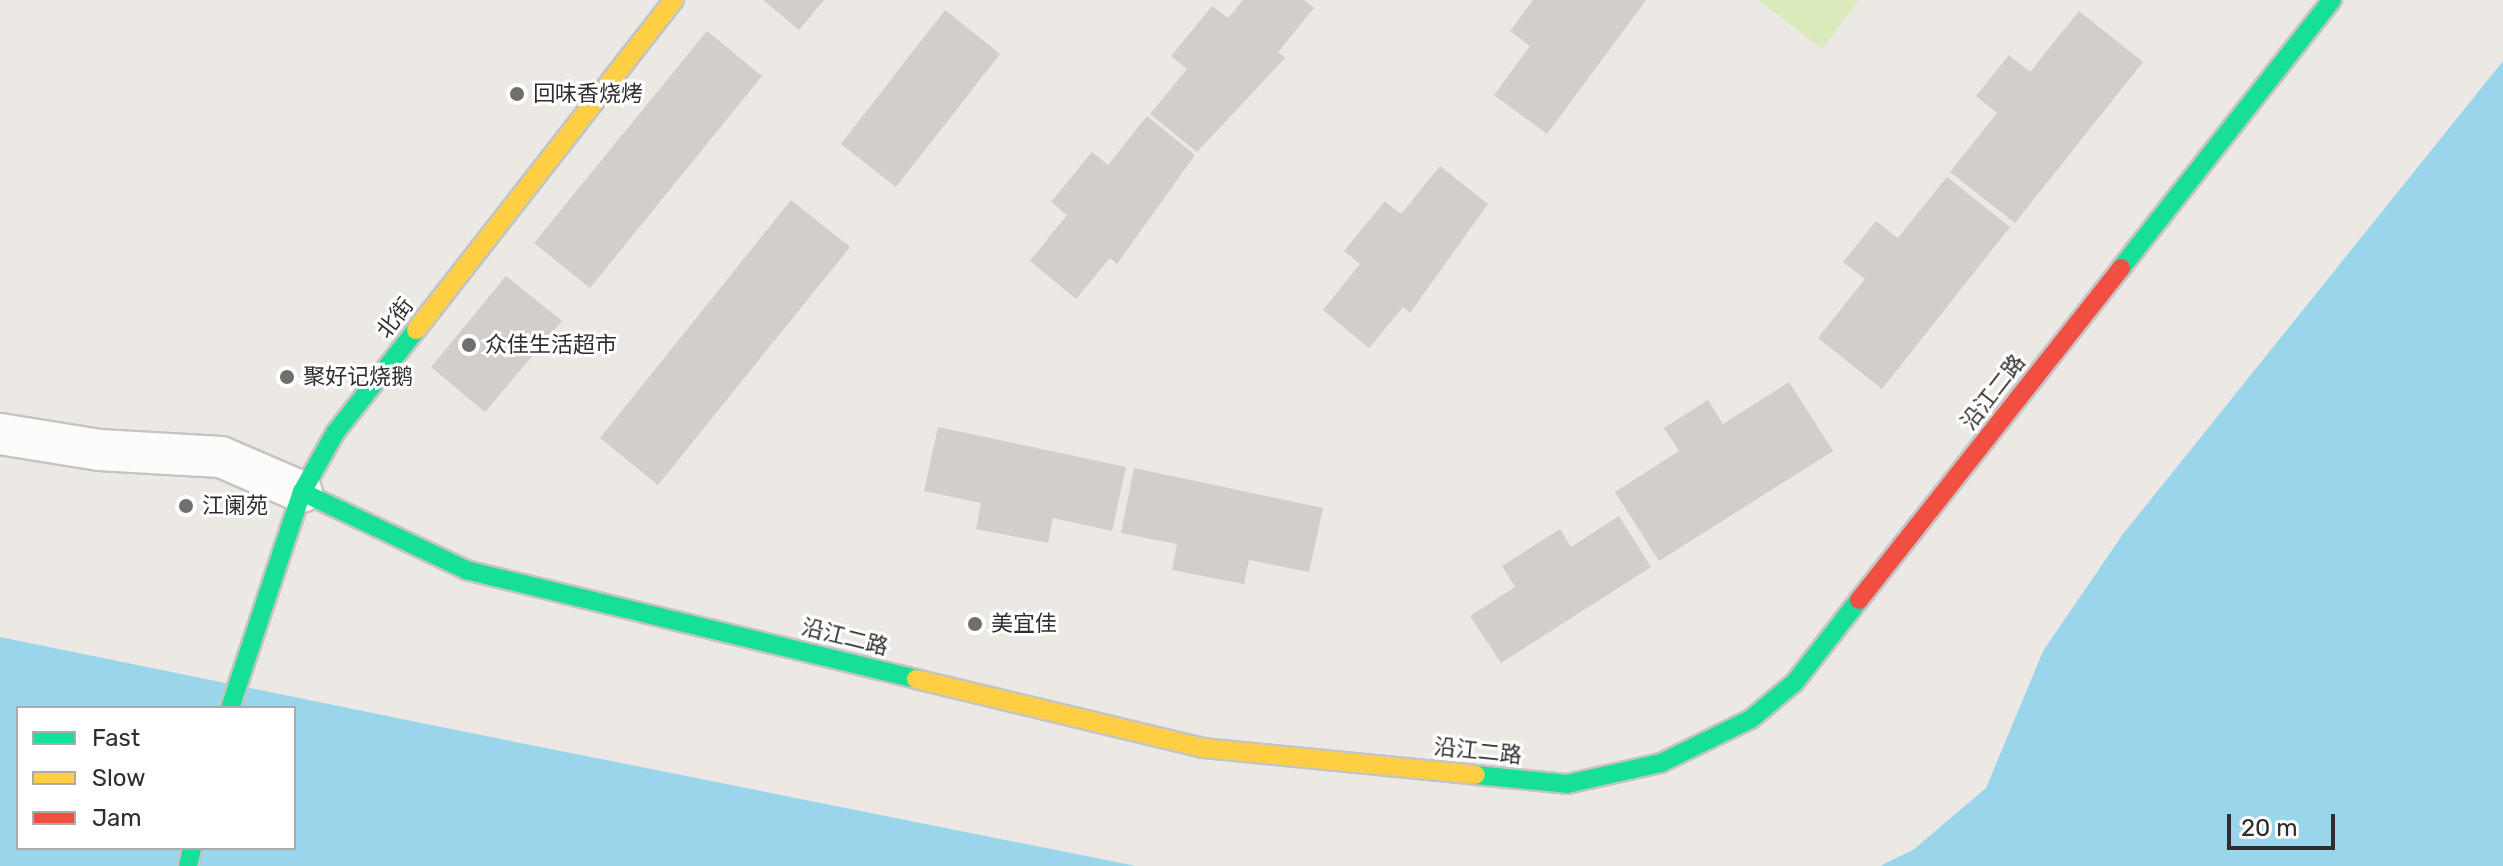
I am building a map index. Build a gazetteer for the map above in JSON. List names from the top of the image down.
{
  "streets": {
    "street": ["北街", "沿江二路"]
  },
  "crossings": [
    ["北街", "沿江二路"]
  ],
  "places": [
    "回味香烧烤",
    "众佳生活超市",
    "聚好记烧鹅",
    "江阑苑",
    "美宜佳"
  ],
  "legend": ["Fast", "Slow", "Jam"],
  "scale_bar": "20 m"
}
